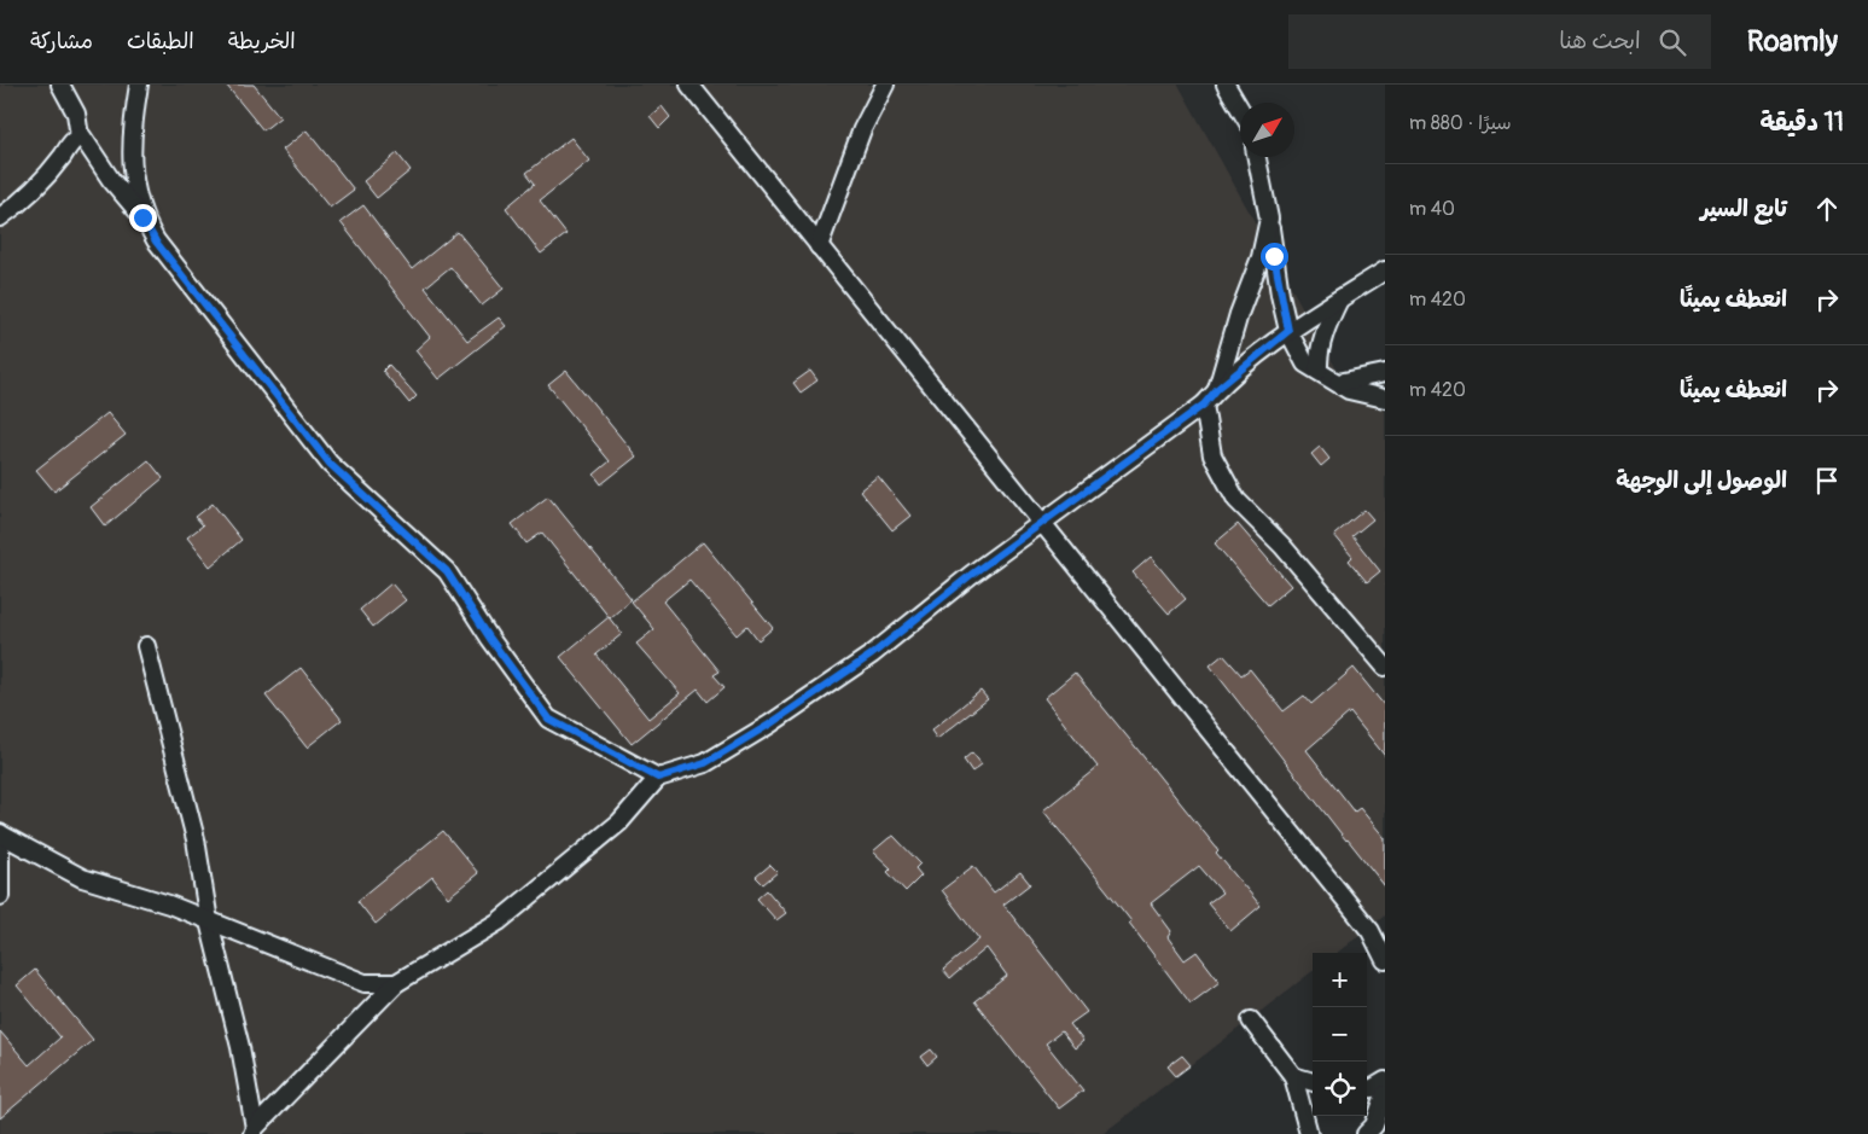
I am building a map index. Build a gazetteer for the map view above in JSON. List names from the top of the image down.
{
  "north": "top right",
  "page": {
    "header": "Roamly",
    "search": "ابحث هنا",
    "nav": ["الخريطة", "الطبقات", "مشاركة"],
    "heading": ["11 دقيقة", "سيرًا · 880 m"],
    "list": [
      ["تابع السير", "40 m"],
      ["انعطف يمينًا", "420 m"],
      ["انعطف يمينًا", "420 m"],
      "الوصول إلى الوجهة"
    ],
    "map_buttons": ["+", "−"]
  }
}
